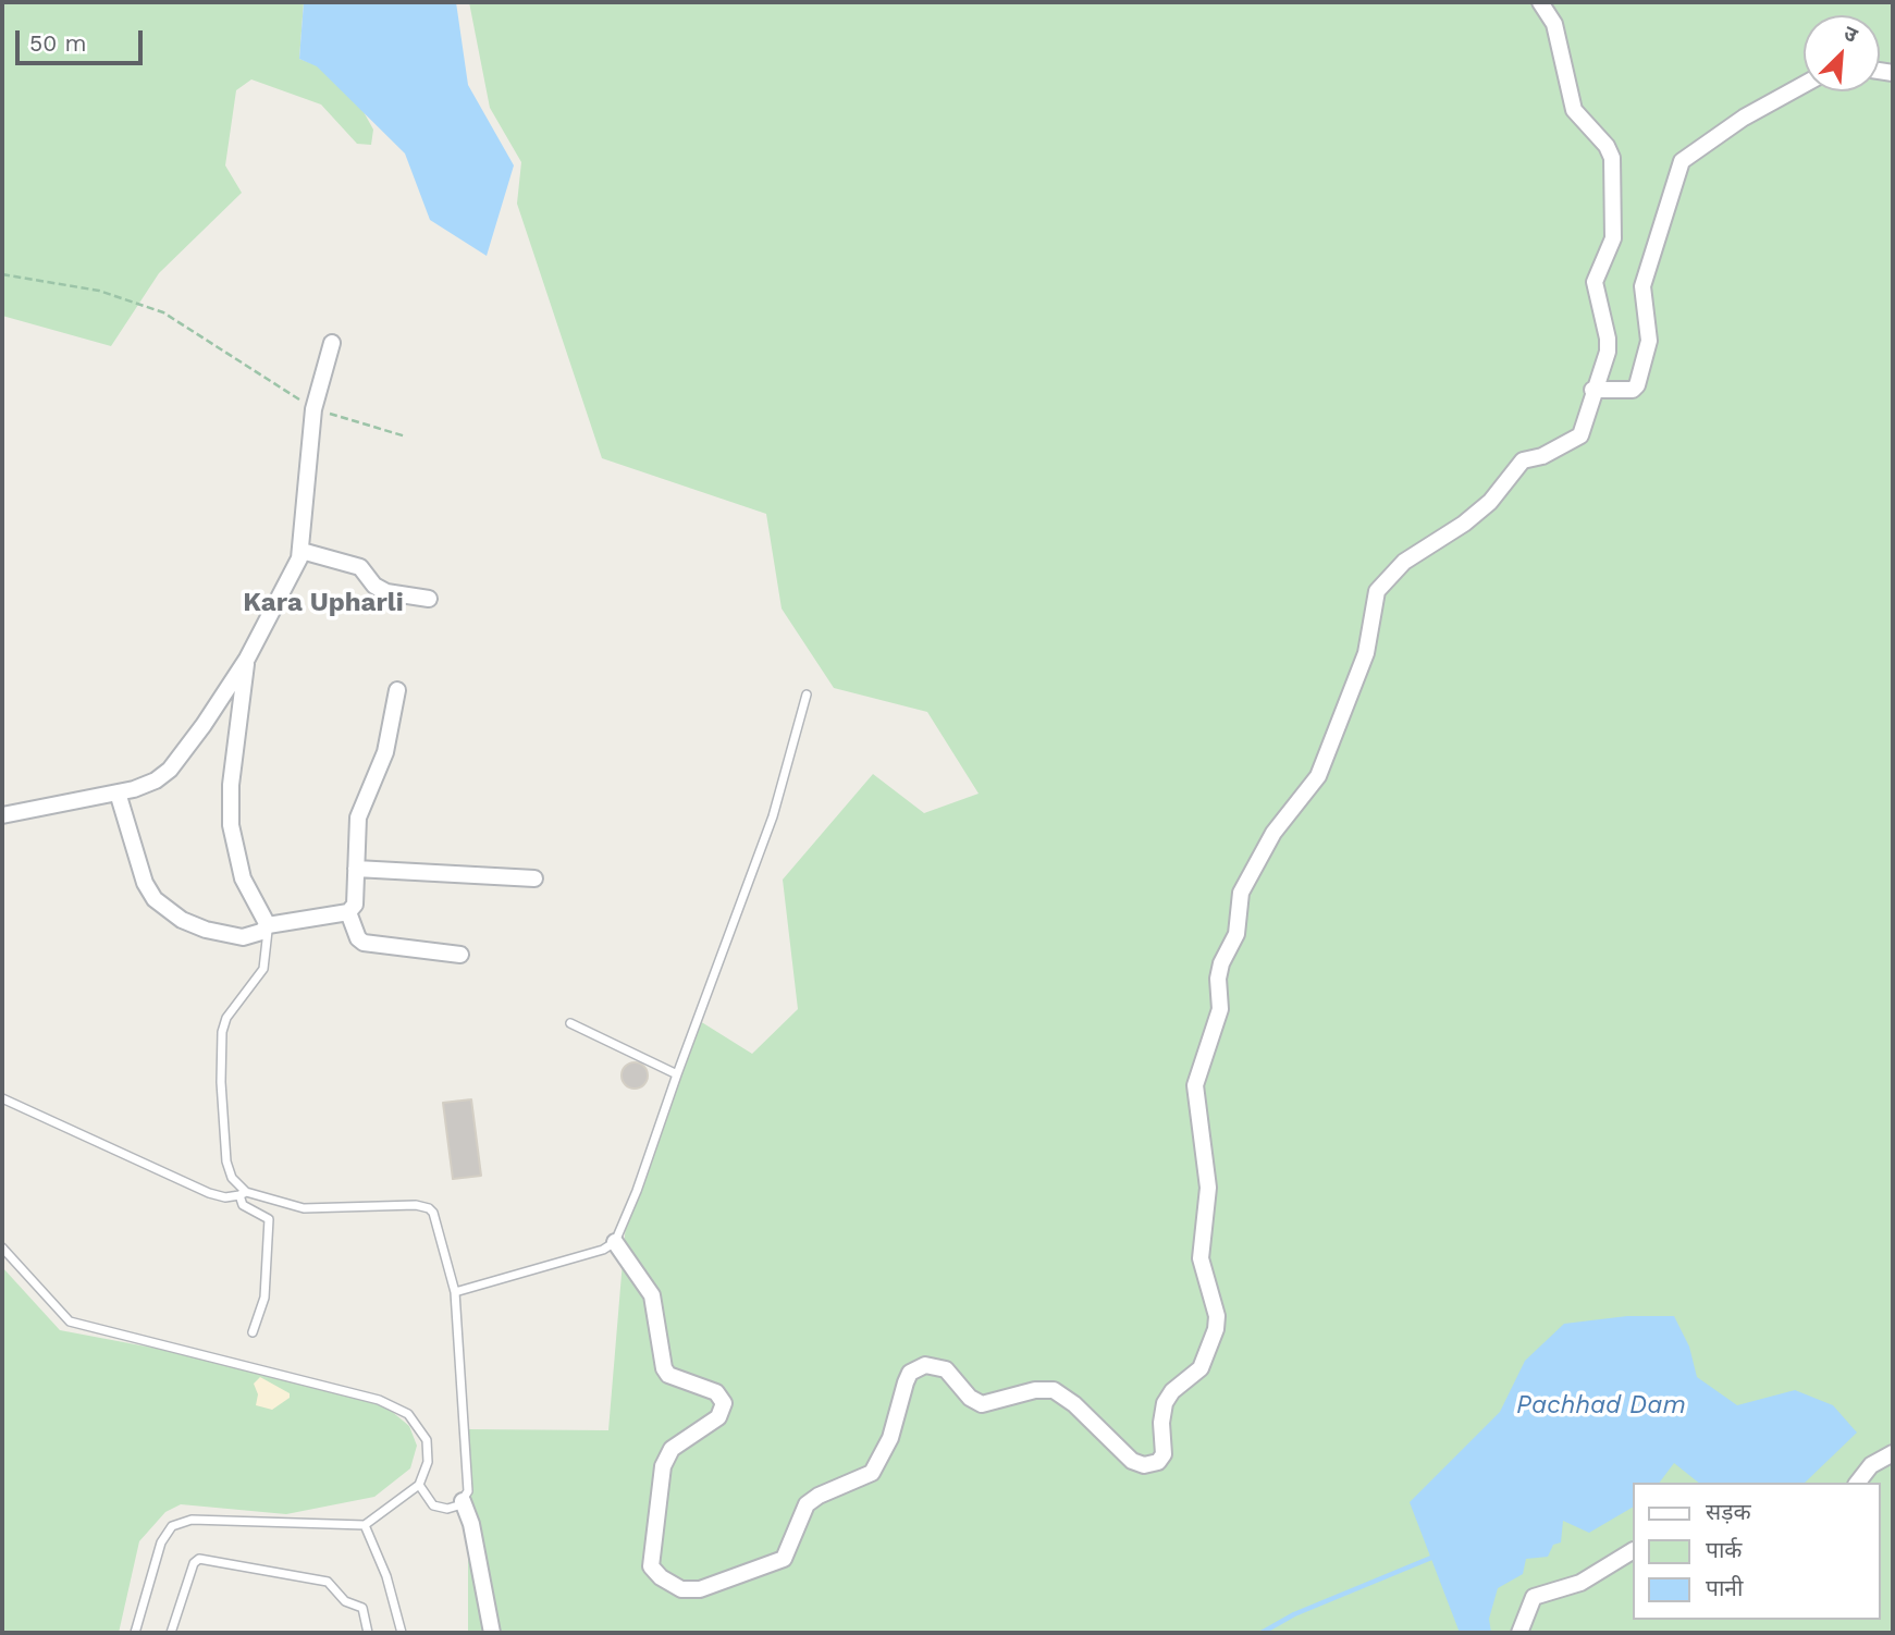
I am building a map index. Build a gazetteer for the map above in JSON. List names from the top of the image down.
{
  "districts": ["Kara Upharli"],
  "water": ["Pachhad Dam"],
  "legend": ["सड़क", "पार्क", "पानी"],
  "scale_bar": "50 m",
  "north": "top right"
}
